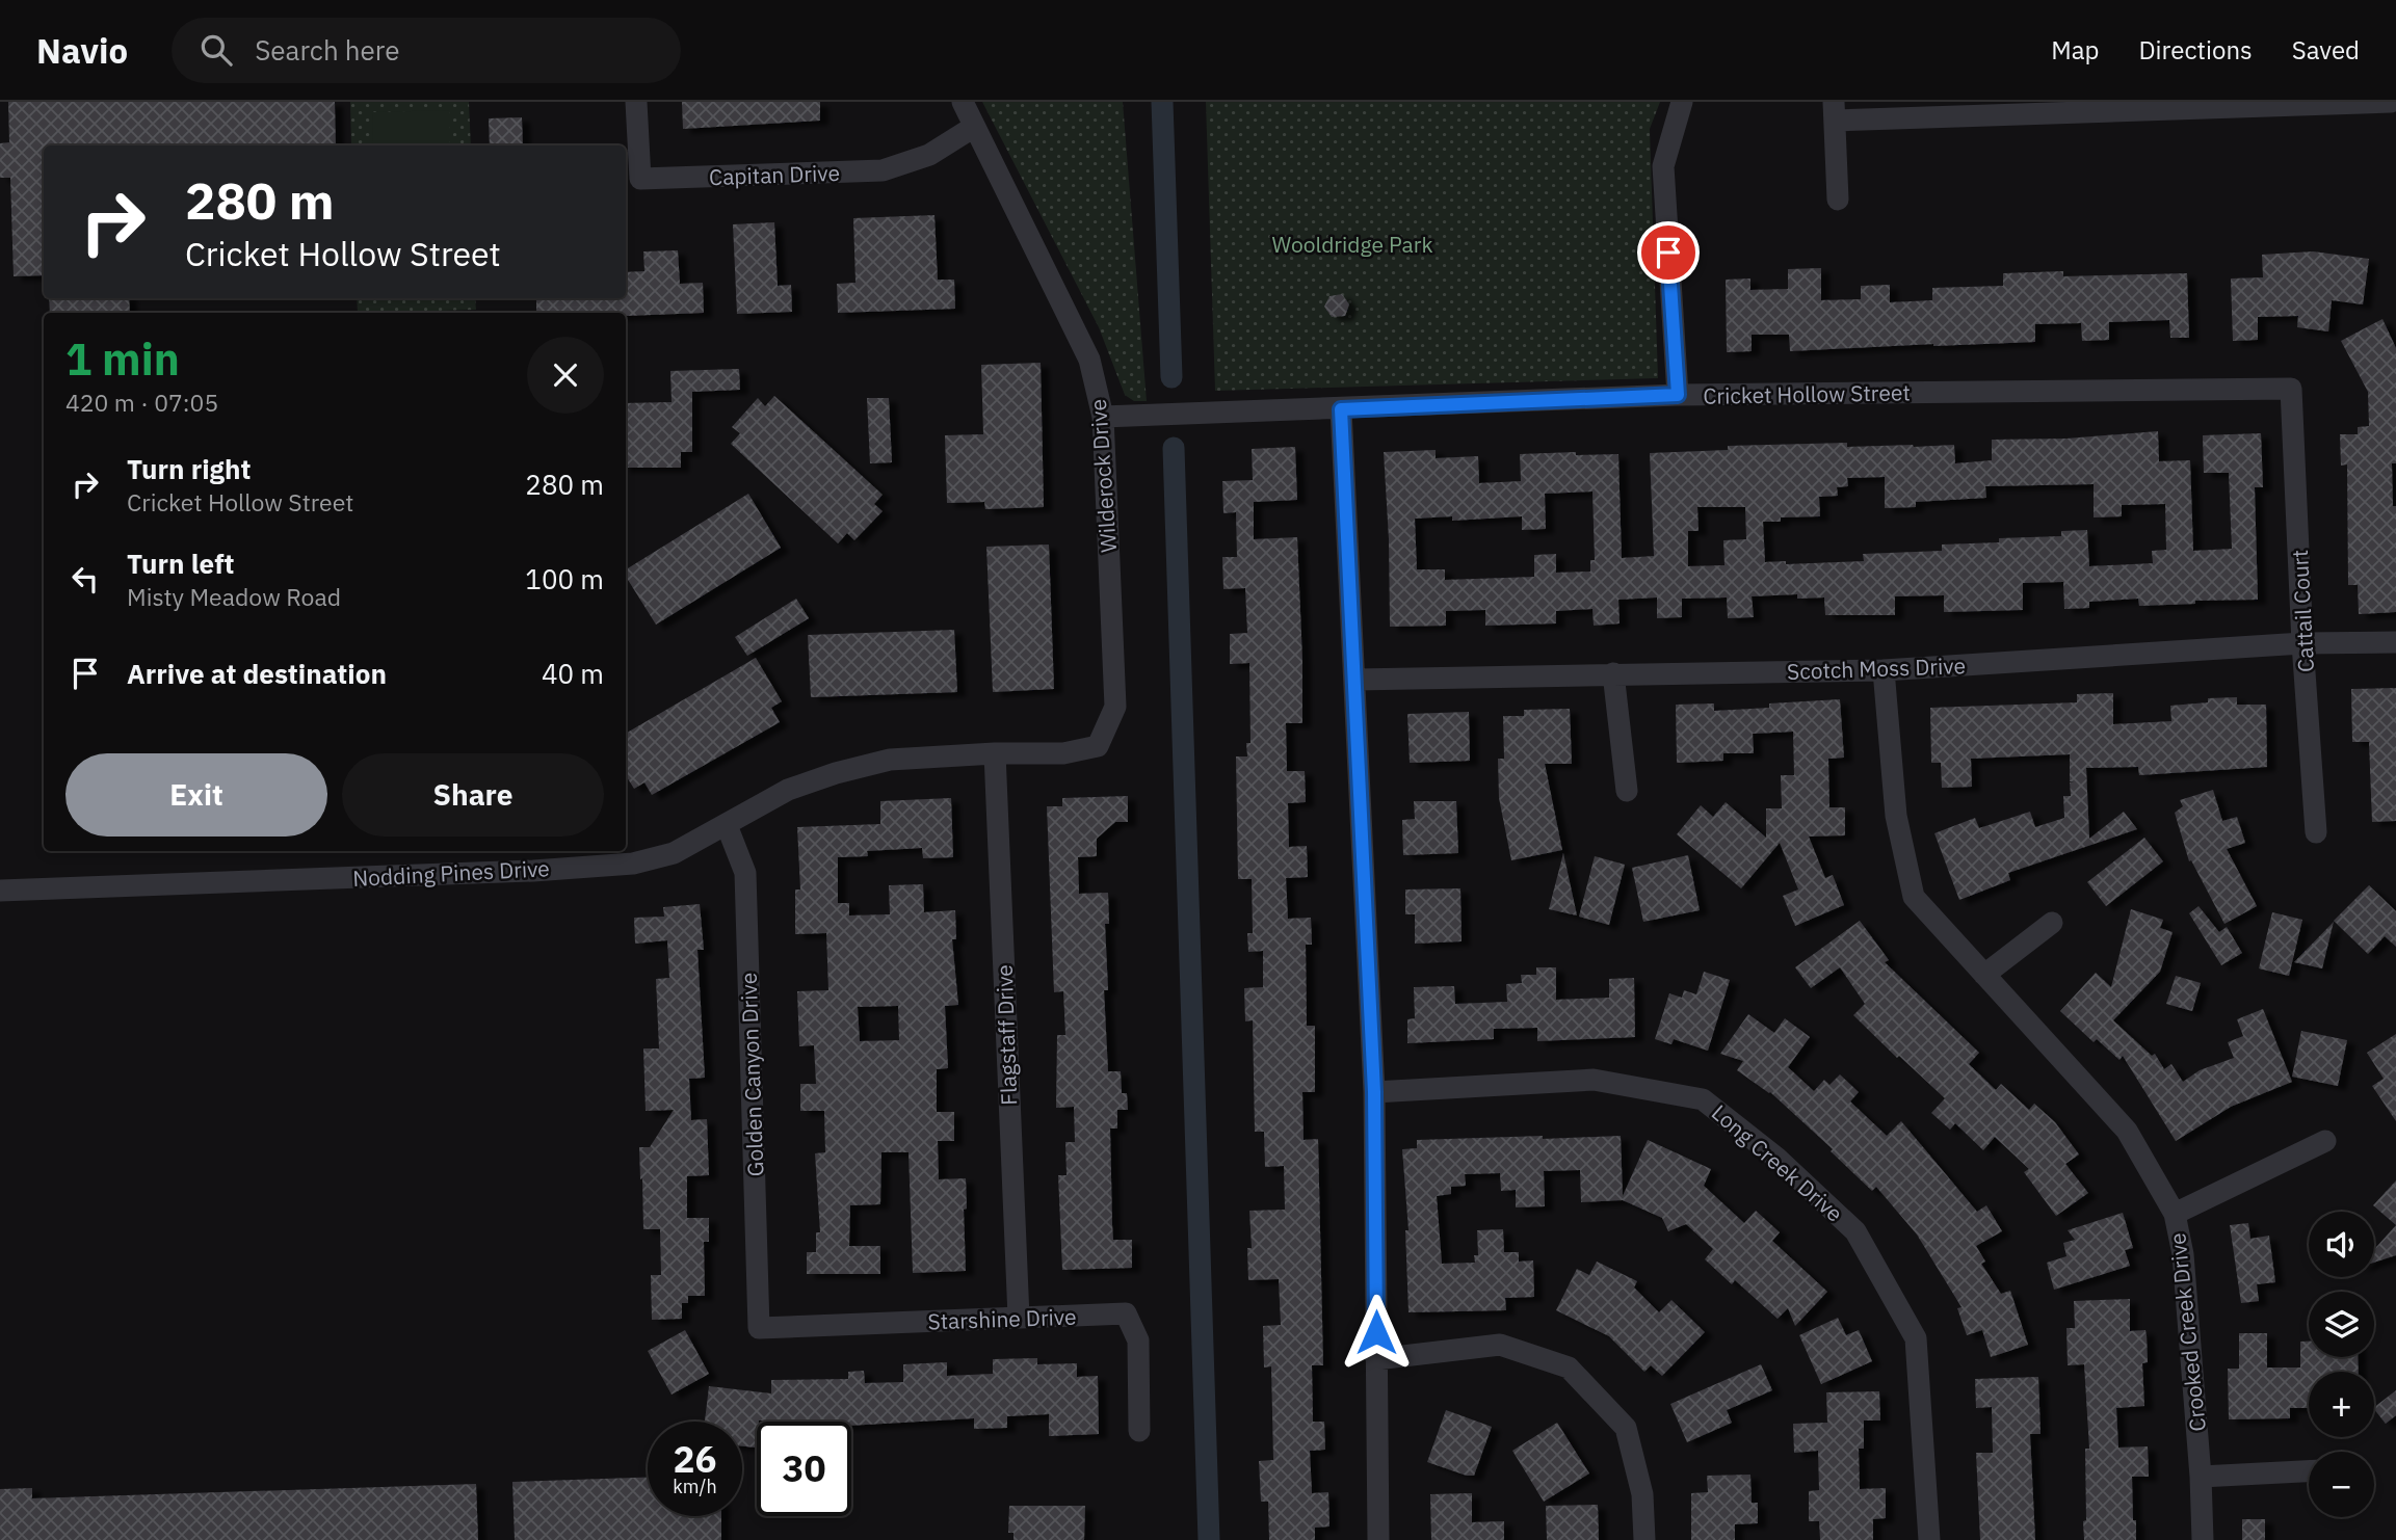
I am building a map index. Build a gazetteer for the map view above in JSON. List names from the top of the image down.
{
  "streets": {
    "street": [
      "Capitan Drive",
      "Cricket Hollow Street",
      "Wilderock Drive",
      "Cattail Court",
      "Scotch Moss Drive",
      "Nodding Pines Drive",
      "Flagstaff Drive",
      "Golden Canyon Drive",
      "Long Creek Drive",
      "Starshine Drive",
      "Crooked Creek Drive"
    ]
  },
  "crossings": [
    ["Capitan Drive", "Wilderock Drive"],
    ["Cricket Hollow Street", "Wilderock Drive"],
    ["Cricket Hollow Street", "Cattail Court"],
    ["Wilderock Drive", "Nodding Pines Drive"],
    ["Cattail Court", "Scotch Moss Drive"],
    ["Scotch Moss Drive", "Crooked Creek Drive"],
    ["Nodding Pines Drive", "Flagstaff Drive"],
    ["Nodding Pines Drive", "Golden Canyon Drive"],
    ["Flagstaff Drive", "Starshine Drive"],
    ["Golden Canyon Drive", "Starshine Drive"]
  ],
  "parks": ["Wooldridge Park"],
  "page": {
    "header": "Navio",
    "search": "Search here",
    "nav": ["Map", "Directions", "Saved"],
    "turn": ["280 m", "Cricket Hollow Street"],
    "heading": ["1 min", "420 m · 07:05"],
    "list": [
      {
        "name": "Turn right",
        "note": "Cricket Hollow Street",
        "value": "280 m"
      },
      {
        "name": "Turn left",
        "note": "Misty Meadow Road",
        "value": "100 m"
      },
      {
        "name": "Arrive at destination",
        "value": "40 m"
      }
    ],
    "buttons": ["Exit", "Share"],
    "map_buttons": ["+", "−"],
    "speed": "26 km/h",
    "limit": "30"
  }
}
